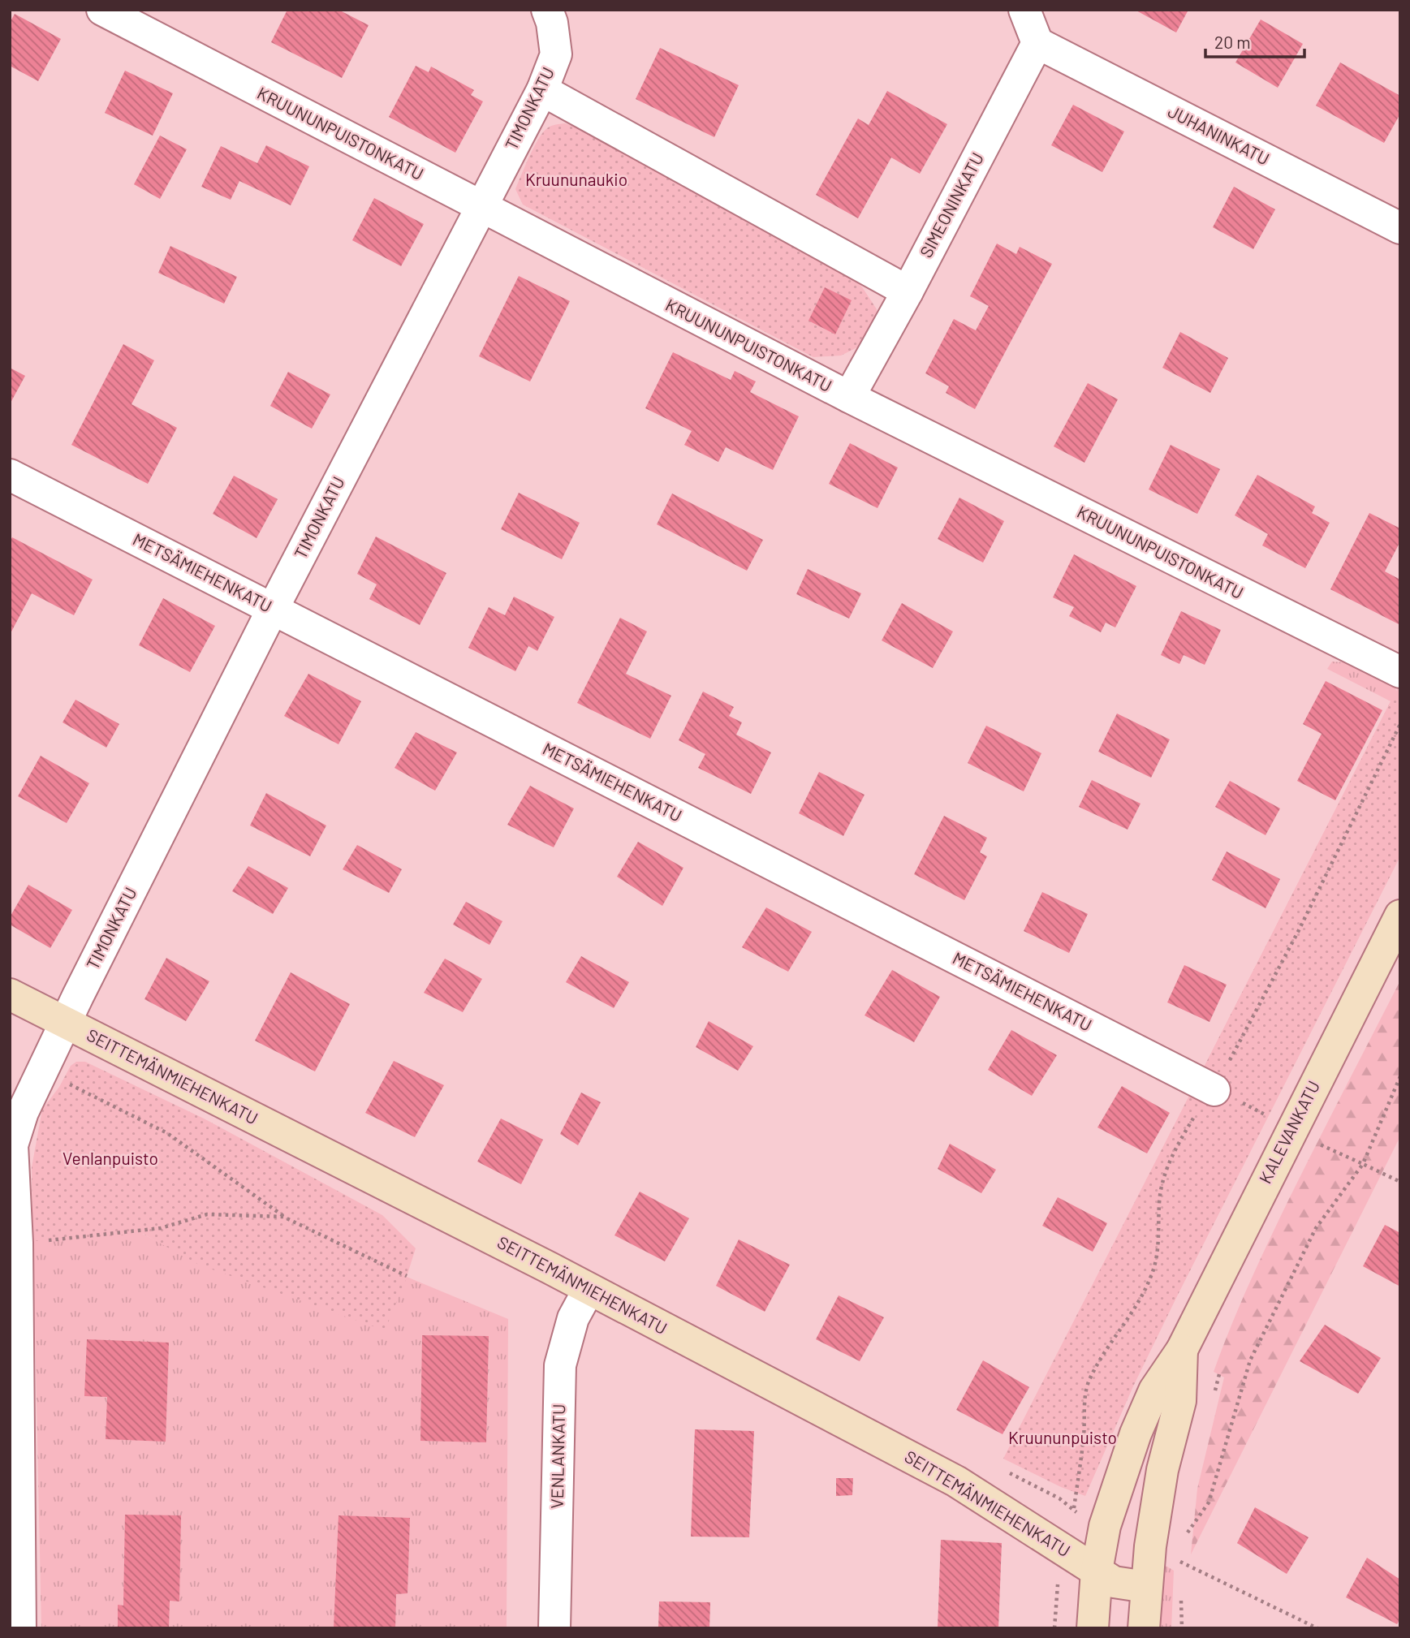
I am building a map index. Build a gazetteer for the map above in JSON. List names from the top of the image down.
{
  "streets": {
    "street": [
      "TIMONKATU",
      "KRUUNUNPUISTONKATU",
      "JUHANINKATU",
      "SIMEONINKATU",
      "METSÄMIEHENKATU",
      "SEITTEMÄNMIEHENKATU",
      "KALEVANKATU",
      "VENLANKATU"
    ]
  },
  "crossings": [
    ["TIMONKATU", "KRUUNUNPUISTONKATU"],
    ["TIMONKATU", "METSÄMIEHENKATU"],
    ["TIMONKATU", "SEITTEMÄNMIEHENKATU"],
    ["KRUUNUNPUISTONKATU", "SIMEONINKATU"],
    ["JUHANINKATU", "SIMEONINKATU"],
    ["SEITTEMÄNMIEHENKATU", "KALEVANKATU"],
    ["SEITTEMÄNMIEHENKATU", "VENLANKATU"]
  ],
  "parks": ["Kruununaukio", "Venlanpuisto", "Kruununpuisto"],
  "scale_bar": "20 m"
}
